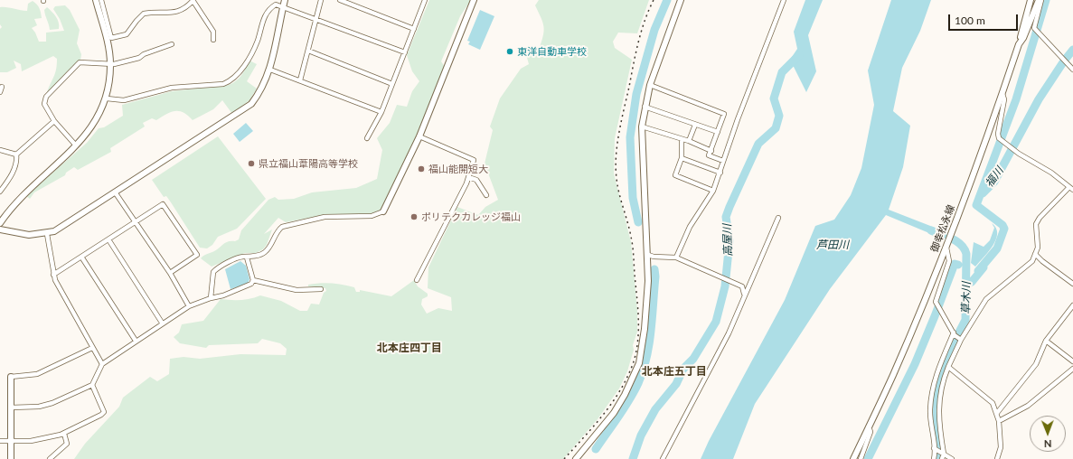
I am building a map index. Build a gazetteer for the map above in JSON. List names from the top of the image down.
{
  "streets": {
    "street": ["御幸松永線"]
  },
  "districts": ["北本庄四丁目", "北本庄五丁目"],
  "water": [
    "福川",
    "高屋川",
    "芦田川",
    "草木川"
  ],
  "places": [
    "東洋自動車学校",
    "県立福山葦陽高等学校",
    "福山能開短大",
    "ポリテクカレッジ福山"
  ],
  "scale_bar": "100 m",
  "north": "bottom"
}
